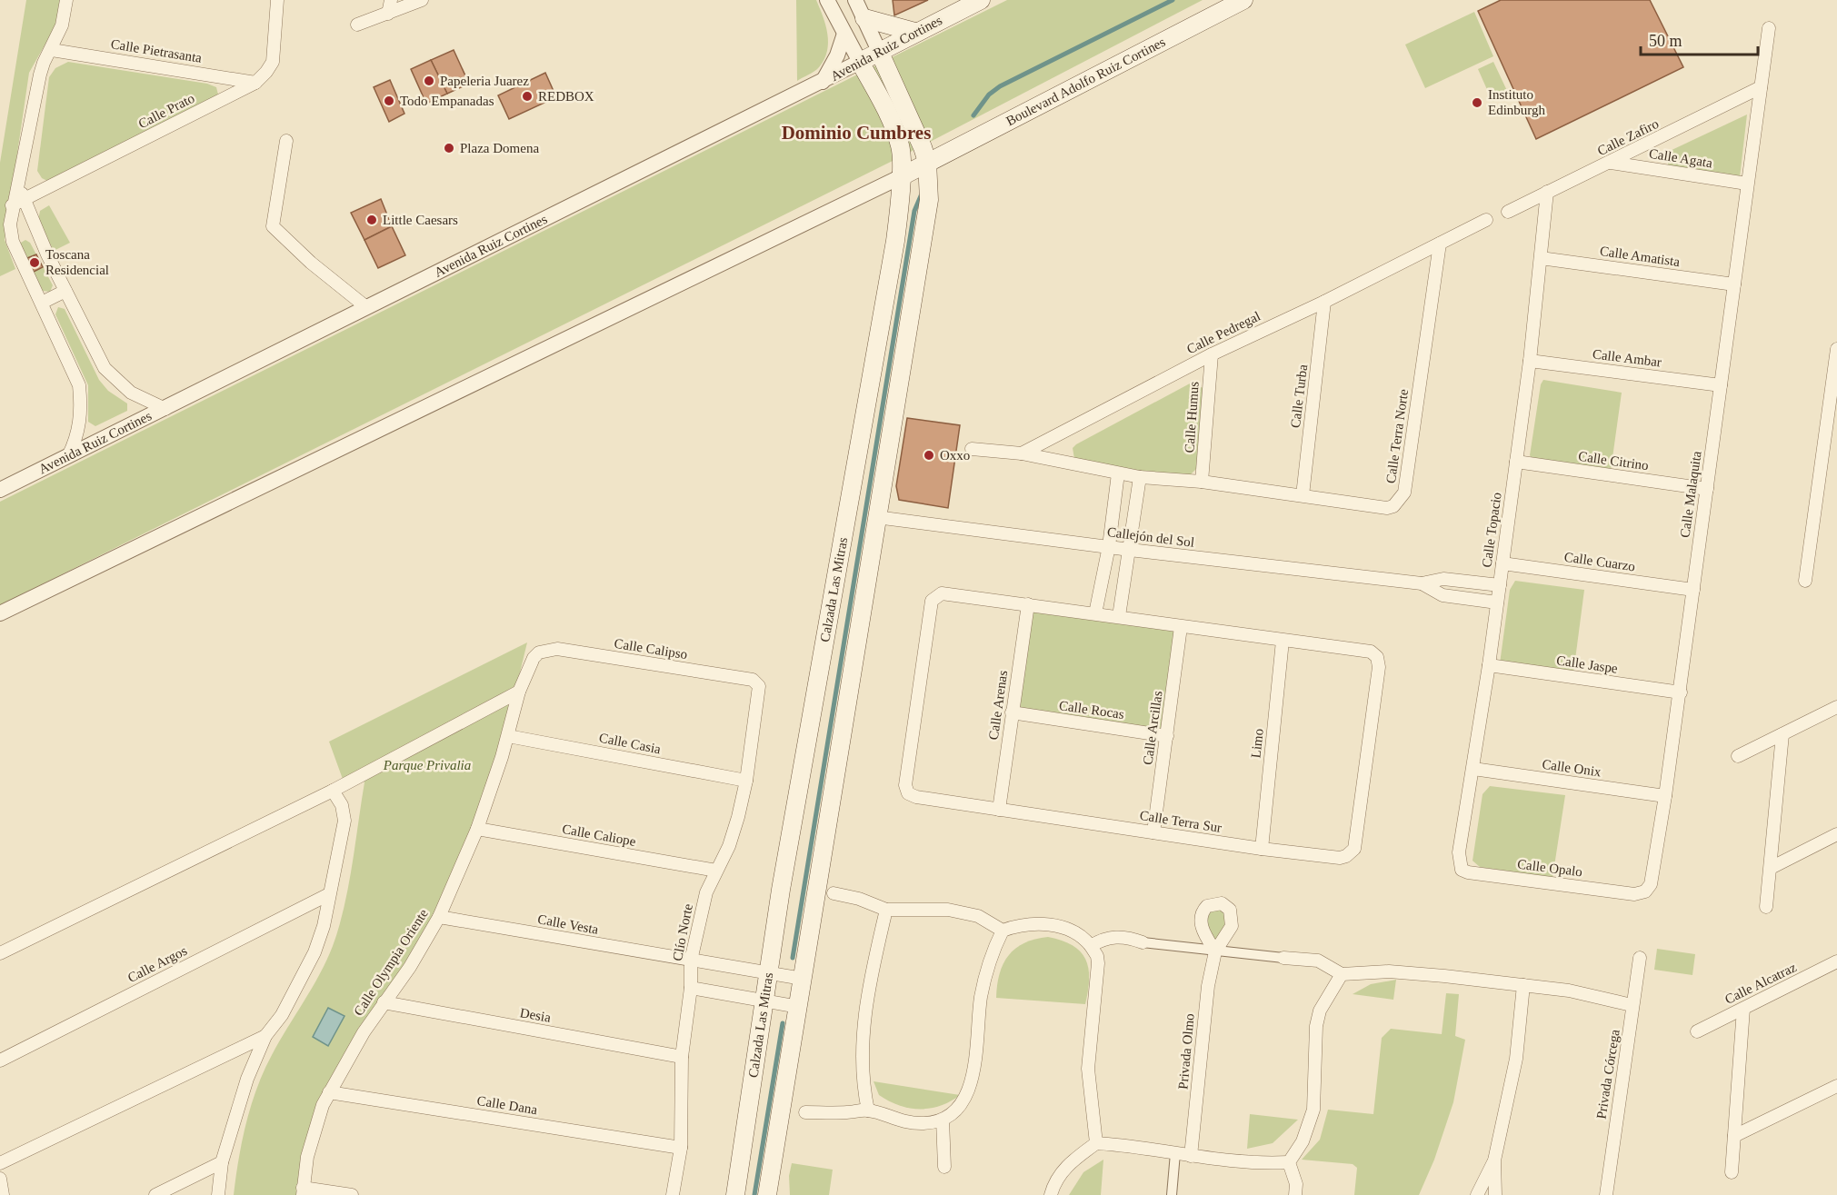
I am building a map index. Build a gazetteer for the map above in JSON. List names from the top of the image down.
{
  "streets": {
    "main road": ["Avenida Ruiz Cortines", "Boulevard Adolfo Ruiz Cortines", "Calzada Las Mitras"],
    "street": [
      "Calle Pietrasanta",
      "Calle Prato",
      "Calle Zafiro",
      "Calle Agata",
      "Calle Amatista",
      "Calle Pedregal",
      "Calle Ambar",
      "Calle Turba",
      "Calle Humus",
      "Calle Terra Norte",
      "Calle Citrino",
      "Calle Malaquita",
      "Calle Topacio",
      "Callejón del Sol",
      "Calle Cuarzo",
      "Calle Calipso",
      "Calle Jaspe",
      "Calle Arenas",
      "Calle Rocas",
      "Calle Arcillas",
      "Calle Casia",
      "Limo",
      "Calle Onix",
      "Calle Terra Sur",
      "Calle Caliope",
      "Calle Opalo",
      "Calle Vesta",
      "Clío Norte",
      "Calle Olympia Oriente",
      "Calle Argos",
      "Calle Alcatraz",
      "Desia",
      "Privada Olmo",
      "Privada Córcega",
      "Calle Dana"
    ]
  },
  "crossings": [
    ["Avenida Ruiz Cortines", "Calzada Las Mitras"],
    ["Calle Pietrasanta", "Calle Prato"],
    ["Calle Zafiro", "Calle Agata"],
    ["Calle Zafiro", "Calle Malaquita"],
    ["Calle Zafiro", "Calle Topacio"],
    ["Calle Agata", "Calle Malaquita"],
    ["Calle Amatista", "Calle Malaquita"],
    ["Calle Amatista", "Calle Topacio"],
    ["Calle Pedregal", "Calle Turba"],
    ["Calle Pedregal", "Calle Humus"],
    ["Calle Pedregal", "Calle Terra Norte"],
    ["Calle Ambar", "Calle Malaquita"],
    ["Calle Ambar", "Calle Topacio"],
    ["Calle Turba", "Calle Terra Norte"],
    ["Calle Humus", "Calle Terra Norte"],
    ["Calle Citrino", "Calle Malaquita"],
    ["Calle Citrino", "Calle Topacio"],
    ["Calle Malaquita", "Calle Cuarzo"],
    ["Calle Malaquita", "Calle Jaspe"],
    ["Calle Malaquita", "Calle Onix"],
    ["Calle Malaquita", "Calle Opalo"],
    ["Calle Topacio", "Callejón del Sol"],
    ["Calle Topacio", "Calle Cuarzo"],
    ["Calle Topacio", "Calle Jaspe"],
    ["Calle Topacio", "Calle Onix"],
    ["Calle Topacio", "Calle Opalo"],
    ["Calzada Las Mitras", "Calle Vesta"],
    ["Calle Calipso", "Clío Norte"],
    ["Calle Calipso", "Calle Olympia Oriente"],
    ["Calle Arenas", "Calle Rocas"],
    ["Calle Arenas", "Calle Terra Sur"],
    ["Calle Rocas", "Calle Arcillas"],
    ["Calle Arcillas", "Calle Terra Sur"],
    ["Calle Casia", "Clío Norte"],
    ["Calle Casia", "Calle Olympia Oriente"],
    ["Limo", "Calle Terra Sur"],
    ["Calle Caliope", "Clío Norte"],
    ["Calle Caliope", "Calle Olympia Oriente"],
    ["Calle Vesta", "Clío Norte"],
    ["Calle Vesta", "Calle Olympia Oriente"],
    ["Clío Norte", "Desia"],
    ["Clío Norte", "Calle Dana"],
    ["Calle Olympia Oriente", "Desia"],
    ["Calle Olympia Oriente", "Calle Dana"]
  ],
  "districts": ["Dominio Cumbres"],
  "parks": ["Parque Privalia"],
  "places": [
    "Papeleria Juarez",
    "REDBOX",
    "Todo Empanadas",
    "Instituto Edinburgh",
    "Plaza Domena",
    "Little Caesars",
    "Toscana Residencial",
    "Oxxo"
  ],
  "scale_bar": "50 m"
}
